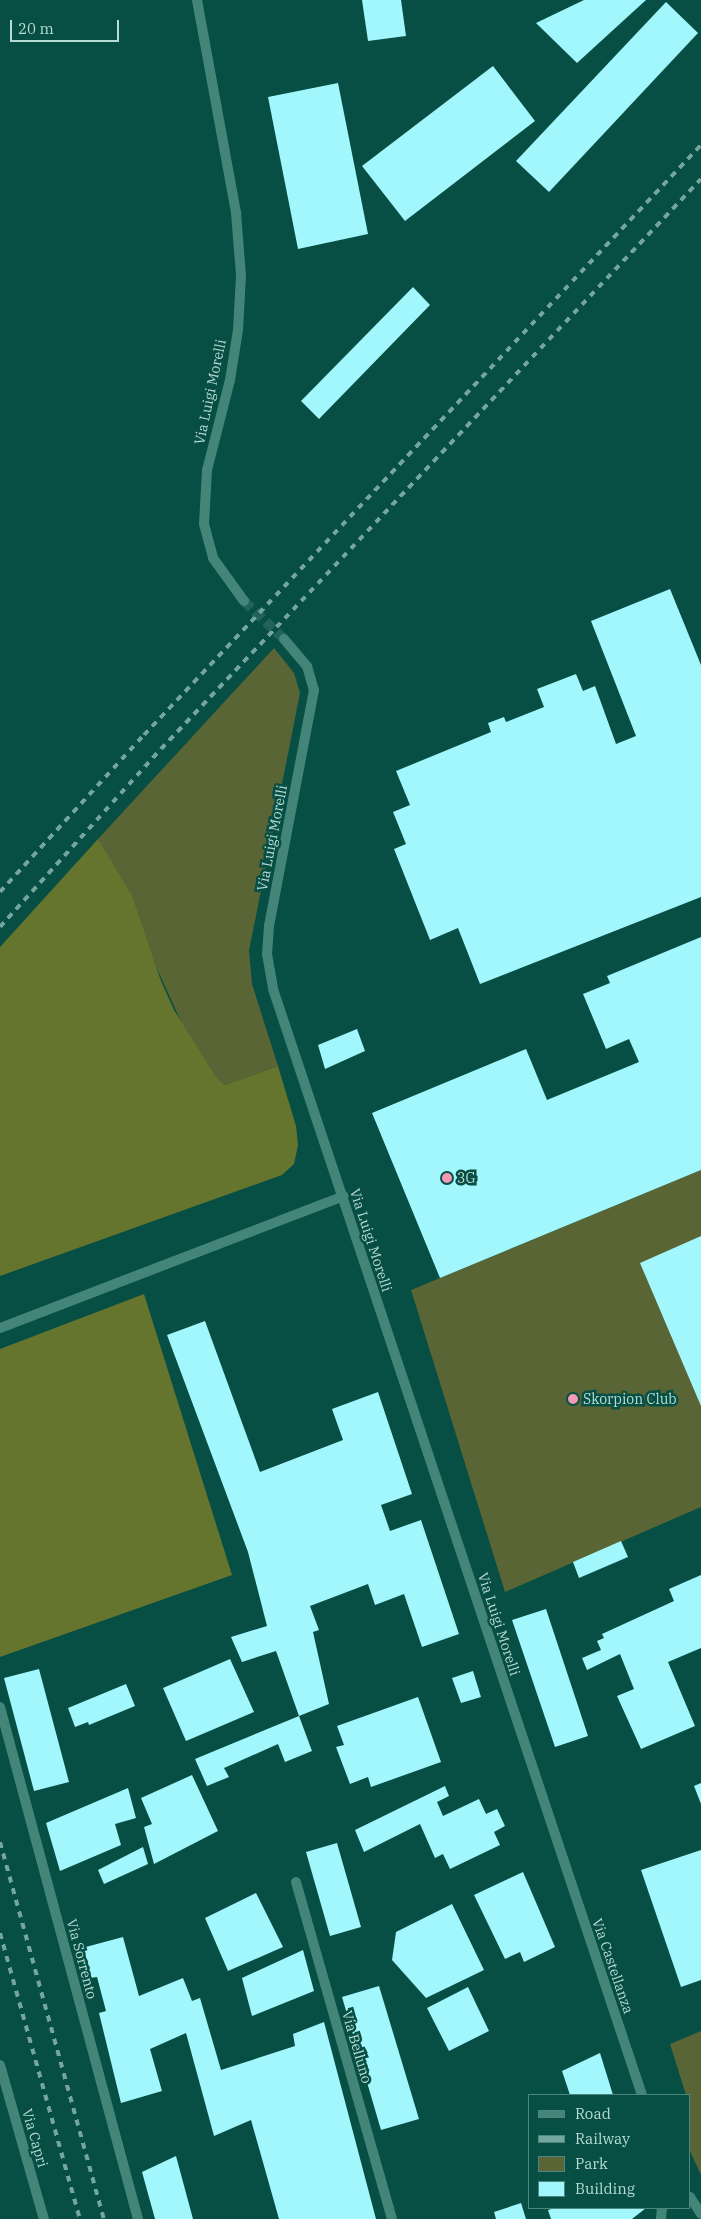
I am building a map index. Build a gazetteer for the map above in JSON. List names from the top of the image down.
{
  "streets": {
    "street": [
      "Via Luigi Morelli",
      "Via Sorrento",
      "Via Castellanza",
      "Via Belluno",
      "Via Capri"
    ]
  },
  "crossings": [
    ["Via Luigi Morelli", "Via Castellanza"]
  ],
  "places": ["3G", "Skorpion Club"],
  "legend": [
    "Road",
    "Railway",
    "Park",
    "Building"
  ],
  "scale_bar": "20 m"
}
